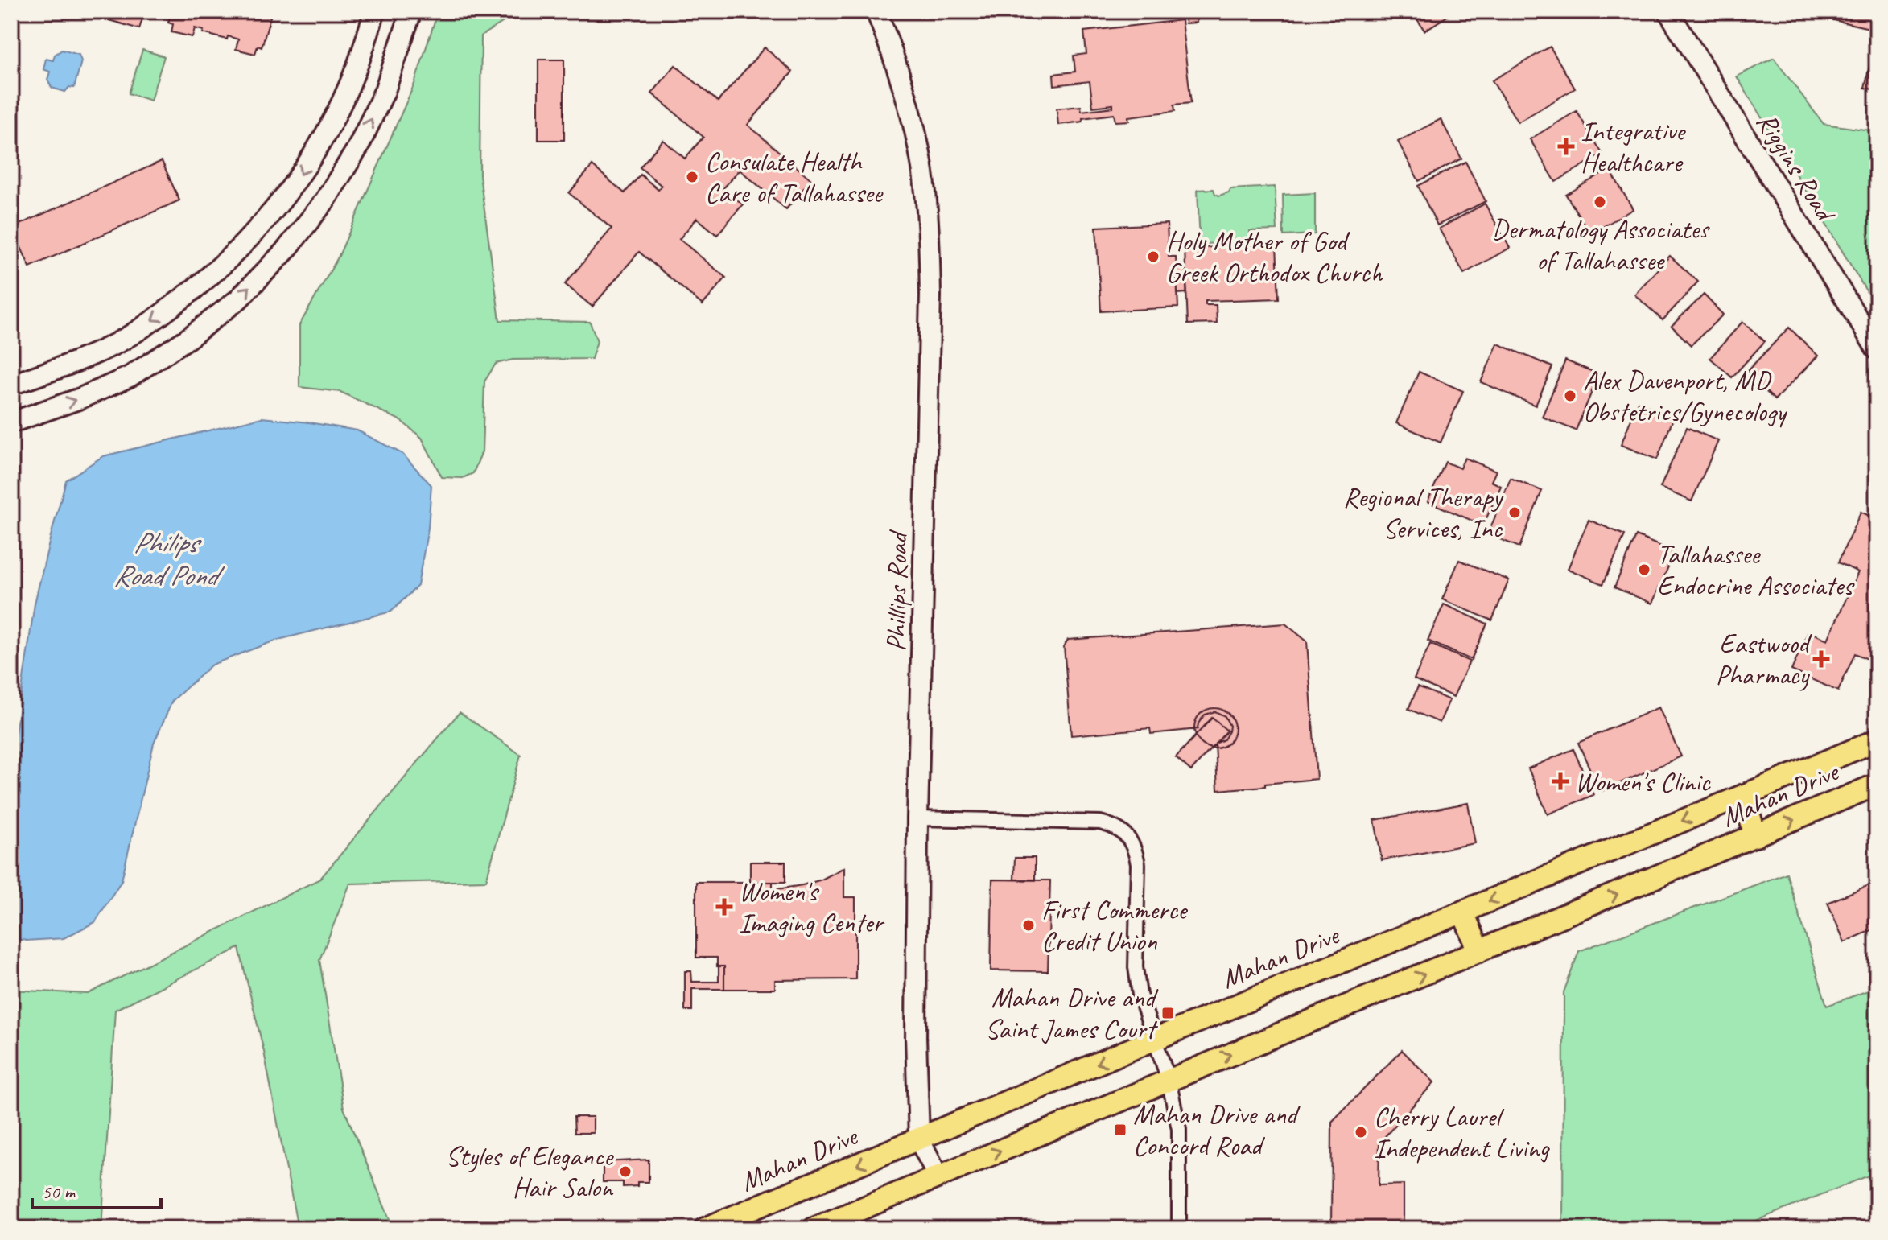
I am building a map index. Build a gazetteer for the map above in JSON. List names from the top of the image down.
{
  "streets": {
    "main road": ["Mahan Drive"],
    "street": ["Riggins Road", "Phillips Road"]
  },
  "crossings": [
    ["Phillips Road", "Mahan Drive"]
  ],
  "water": ["Philips Road Pond"],
  "places": {
    "health": [
      "Integrative Healthcare",
      "Eastwood Pharmacy",
      "Women's Clinic",
      "Women's Imaging Center"
    ],
    "other": [
      "Consulate Health Care of Tallahassee",
      "Dermatology Associates of Tallahassee",
      "Holy Mother of God Greek Orthodox Church",
      "Alex Davenport, MD Obstetrics/Gynecology",
      "Regional Therapy Services, Inc",
      "Tallahassee Endocrine Associates",
      "First Commerce Credit Union",
      "Cherry Laurel Independent Living",
      "Styles of Elegance Hair Salon"
    ],
    "transit": ["Mahan Drive and Saint James Court", "Mahan Drive and Concord Road"]
  },
  "scale_bar": "50 m"
}
